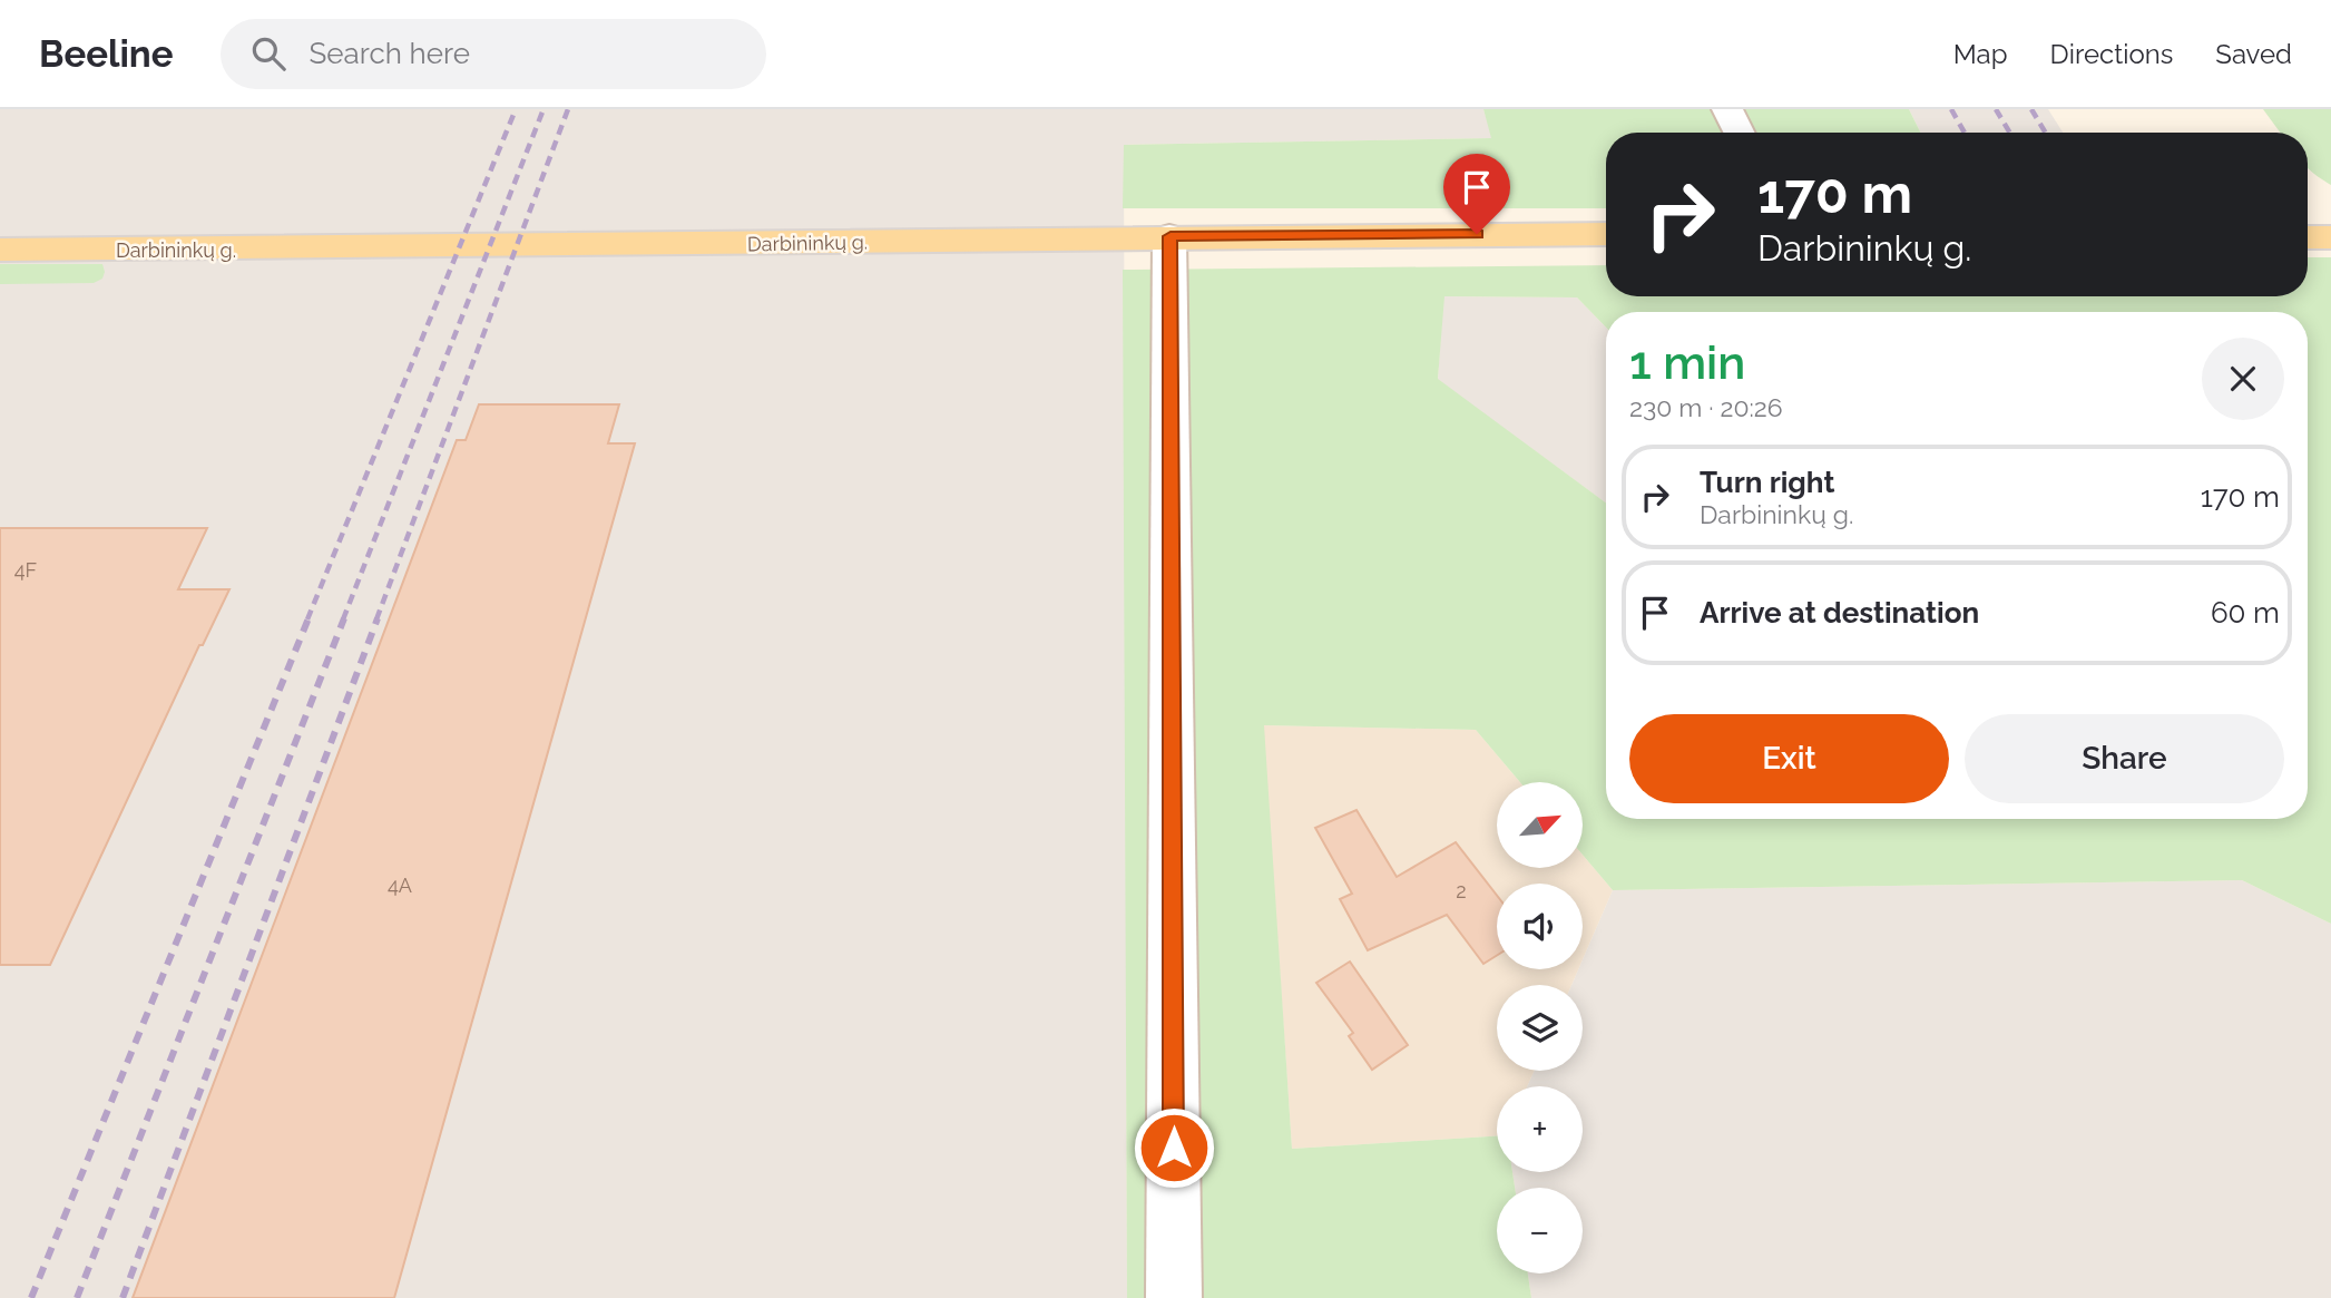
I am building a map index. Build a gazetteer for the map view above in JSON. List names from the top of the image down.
{
  "streets": {
    "main road": ["Darbininkų g."]
  },
  "house_numbers": ["4F", "4A", "2"],
  "north": "top right",
  "page": {
    "header": "Beeline",
    "search": "Search here",
    "nav": ["Map", "Directions", "Saved"],
    "turn": ["170 m", "Darbininkų g."],
    "heading": ["1 min", "230 m · 20:26"],
    "list": [
      {
        "name": "Turn right",
        "note": "Darbininkų g.",
        "value": "170 m"
      },
      {
        "name": "Arrive at destination",
        "value": "60 m"
      }
    ],
    "buttons": ["Exit", "Share"],
    "map_buttons": ["+", "−"]
  }
}
